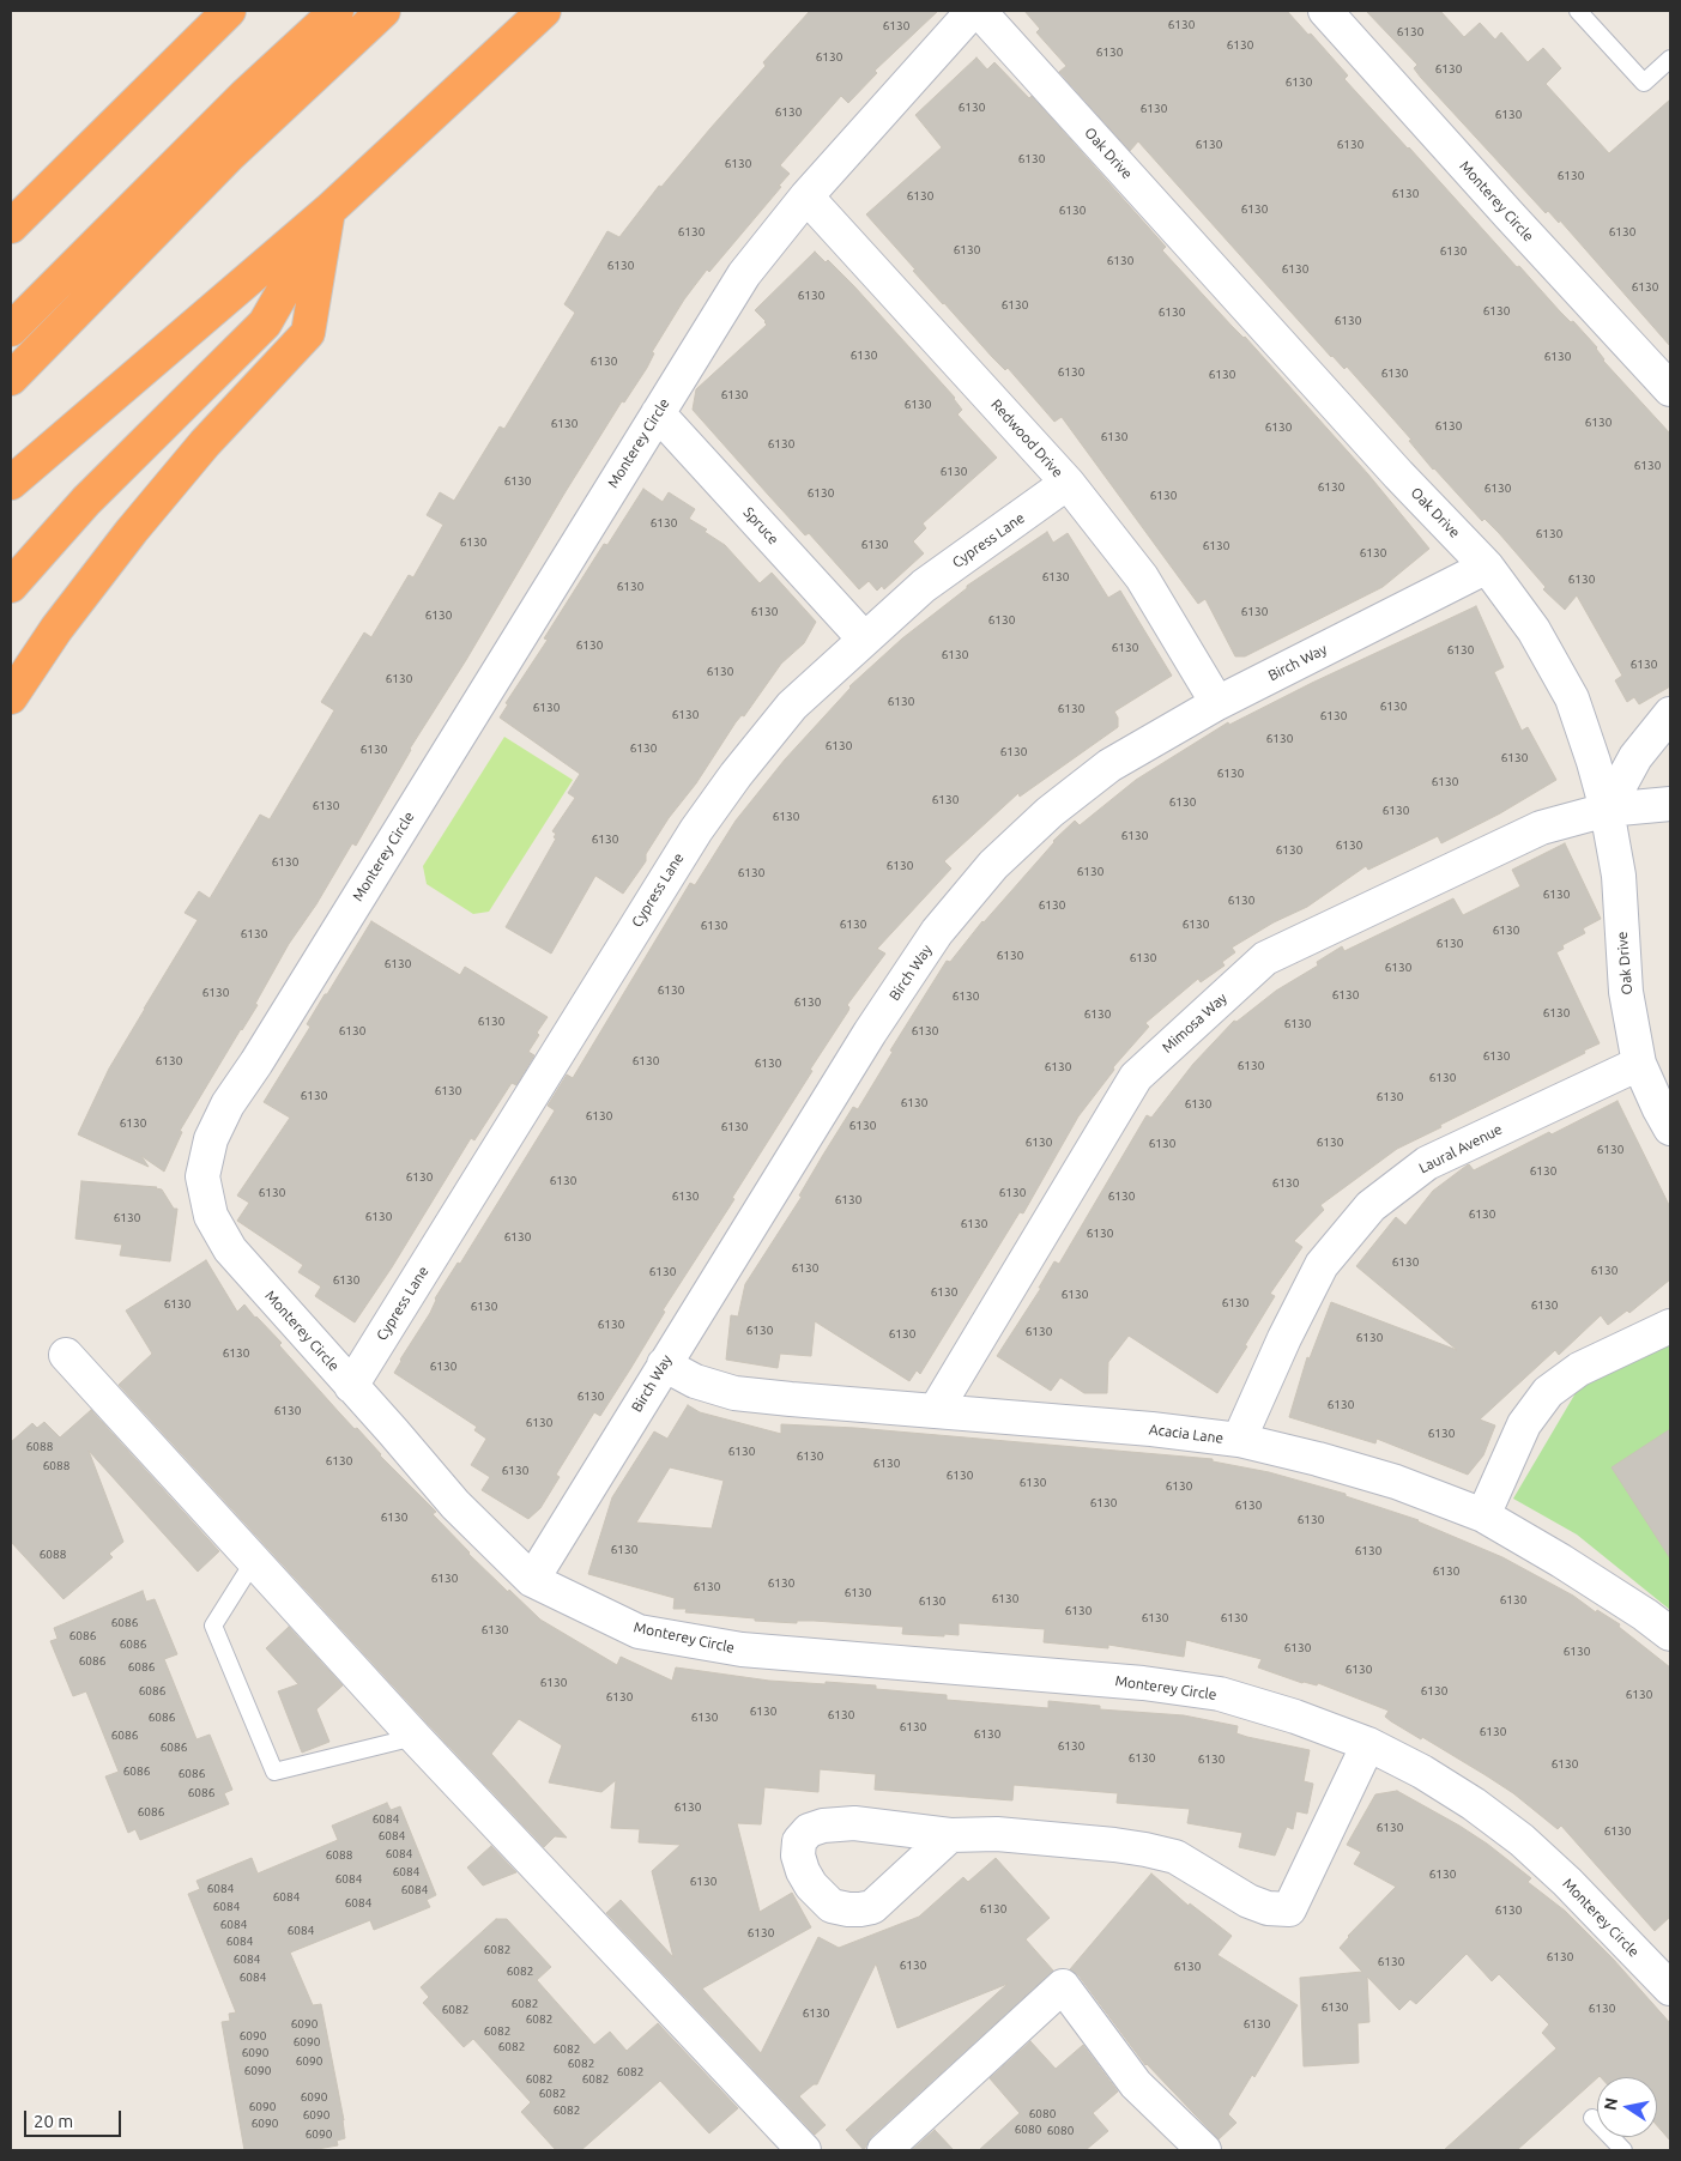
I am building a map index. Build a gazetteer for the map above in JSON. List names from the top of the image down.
{
  "streets": {
    "street": [
      "Oak Drive",
      "Monterey Circle",
      "Redwood Drive",
      "Spruce",
      "Cypress Lane",
      "Birch Way",
      "Mimosa Way",
      "Laural Avenue",
      "Acacia Lane"
    ]
  },
  "crossings": [
    ["Oak Drive", "Birch Way"],
    ["Oak Drive", "Mimosa Way"],
    ["Oak Drive", "Laural Avenue"],
    ["Monterey Circle", "Redwood Drive"],
    ["Monterey Circle", "Spruce"],
    ["Monterey Circle", "Cypress Lane"],
    ["Monterey Circle", "Birch Way"],
    ["Redwood Drive", "Cypress Lane"],
    ["Redwood Drive", "Birch Way"],
    ["Spruce", "Cypress Lane"],
    ["Birch Way", "Acacia Lane"],
    ["Mimosa Way", "Acacia Lane"],
    ["Laural Avenue", "Acacia Lane"]
  ],
  "house_numbers": [
    "6130",
    "6130",
    "6130",
    "6130",
    "6130",
    "6130",
    "6130",
    "6130",
    "6130",
    "6130",
    "6130",
    "6130",
    "6130",
    "6130",
    "6130",
    "6130",
    "6130",
    "6130",
    "6130",
    "6130",
    "6130",
    "6130",
    "6130",
    "6130",
    "6130",
    "6130",
    "6130",
    "6130",
    "6130",
    "6130",
    "6130",
    "6130",
    "6130",
    "6130",
    "6130",
    "6130",
    "6130",
    "6130",
    "6130",
    "6130",
    "6130",
    "6130",
    "6130",
    "6130",
    "6130",
    "6130",
    "6130",
    "6130",
    "6130",
    "6130",
    "6130",
    "6130",
    "6130",
    "6130",
    "6130",
    "6130",
    "6130",
    "6130",
    "6130",
    "6130",
    "6130",
    "6130",
    "6130",
    "6130",
    "6130",
    "6130",
    "6130",
    "6130",
    "6130",
    "6130",
    "6130",
    "6130",
    "6130",
    "6130",
    "6130",
    "6130",
    "6130",
    "6130",
    "6130",
    "6130",
    "6130",
    "6130",
    "6130",
    "6130",
    "6130",
    "6130",
    "6130",
    "6130",
    "6130",
    "6130",
    "6130",
    "6130",
    "6130",
    "6130",
    "6130",
    "6130",
    "6130",
    "6130",
    "6130",
    "6130",
    "6130",
    "6130",
    "6130",
    "6130",
    "6130",
    "6130",
    "6130",
    "6130",
    "6130",
    "6130",
    "6130",
    "6130",
    "6130",
    "6130",
    "6130",
    "6130",
    "6130",
    "6130",
    "6130",
    "6130",
    "6130",
    "6130",
    "6130",
    "6130",
    "6130",
    "6130",
    "6130",
    "6130",
    "6130",
    "6130",
    "6130",
    "6130",
    "6130",
    "6130",
    "6130",
    "6130",
    "6130",
    "6130",
    "6130",
    "6130",
    "6130",
    "6130",
    "6130",
    "6130",
    "6130",
    "6130",
    "6130",
    "6130",
    "6130",
    "6130",
    "6130",
    "6130",
    "6130",
    "6130",
    "6130",
    "6130",
    "6130",
    "6130",
    "6130",
    "6130",
    "6130",
    "6130",
    "6130",
    "6130",
    "6130",
    "6130",
    "6130",
    "6130",
    "6130",
    "6130",
    "6130",
    "6130",
    "6130",
    "6130",
    "6130",
    "6130",
    "6130",
    "6130",
    "6130",
    "6130",
    "6130",
    "6130",
    "6130",
    "6130",
    "6088",
    "6130",
    "6130",
    "6130",
    "6130",
    "6088",
    "6130",
    "6130",
    "6130",
    "6130",
    "6130",
    "6130",
    "6130",
    "6130",
    "6130",
    "6130",
    "6088",
    "6130",
    "6130",
    "6130",
    "6130",
    "6130",
    "6130",
    "6130",
    "6130",
    "6130",
    "6130",
    "6130",
    "6086",
    "6130",
    "6086",
    "6086",
    "6130",
    "6130",
    "6086",
    "6086",
    "6130",
    "6130",
    "6086",
    "6130",
    "6130",
    "6130",
    "6130",
    "6130",
    "6086",
    "6130",
    "6130",
    "6130",
    "6130",
    "6086",
    "6130",
    "6086",
    "6130",
    "6130",
    "6130",
    "6086",
    "6086",
    "6086",
    "6130",
    "6086",
    "6084",
    "6130",
    "6130",
    "6084",
    "6084",
    "6088",
    "6084",
    "6130",
    "6084",
    "6130",
    "6084",
    "6084",
    "6084",
    "6084",
    "6084",
    "6130",
    "6130",
    "6084",
    "6084",
    "6130",
    "6084",
    "6082",
    "6130",
    "6084",
    "6130",
    "6130",
    "6130",
    "6082",
    "6084",
    "6082",
    "6130",
    "6130",
    "6082",
    "6130",
    "6082",
    "6090",
    "6130",
    "6082",
    "6090",
    "6090",
    "6082",
    "6082",
    "6090",
    "6090",
    "6082",
    "6090",
    "6082",
    "6082",
    "6082",
    "6082",
    "6090",
    "6090",
    "6082",
    "6080",
    "6090",
    "6090",
    "6080",
    "6080",
    "6090"
  ],
  "scale_bar": "20 m",
  "north": "left"
}
